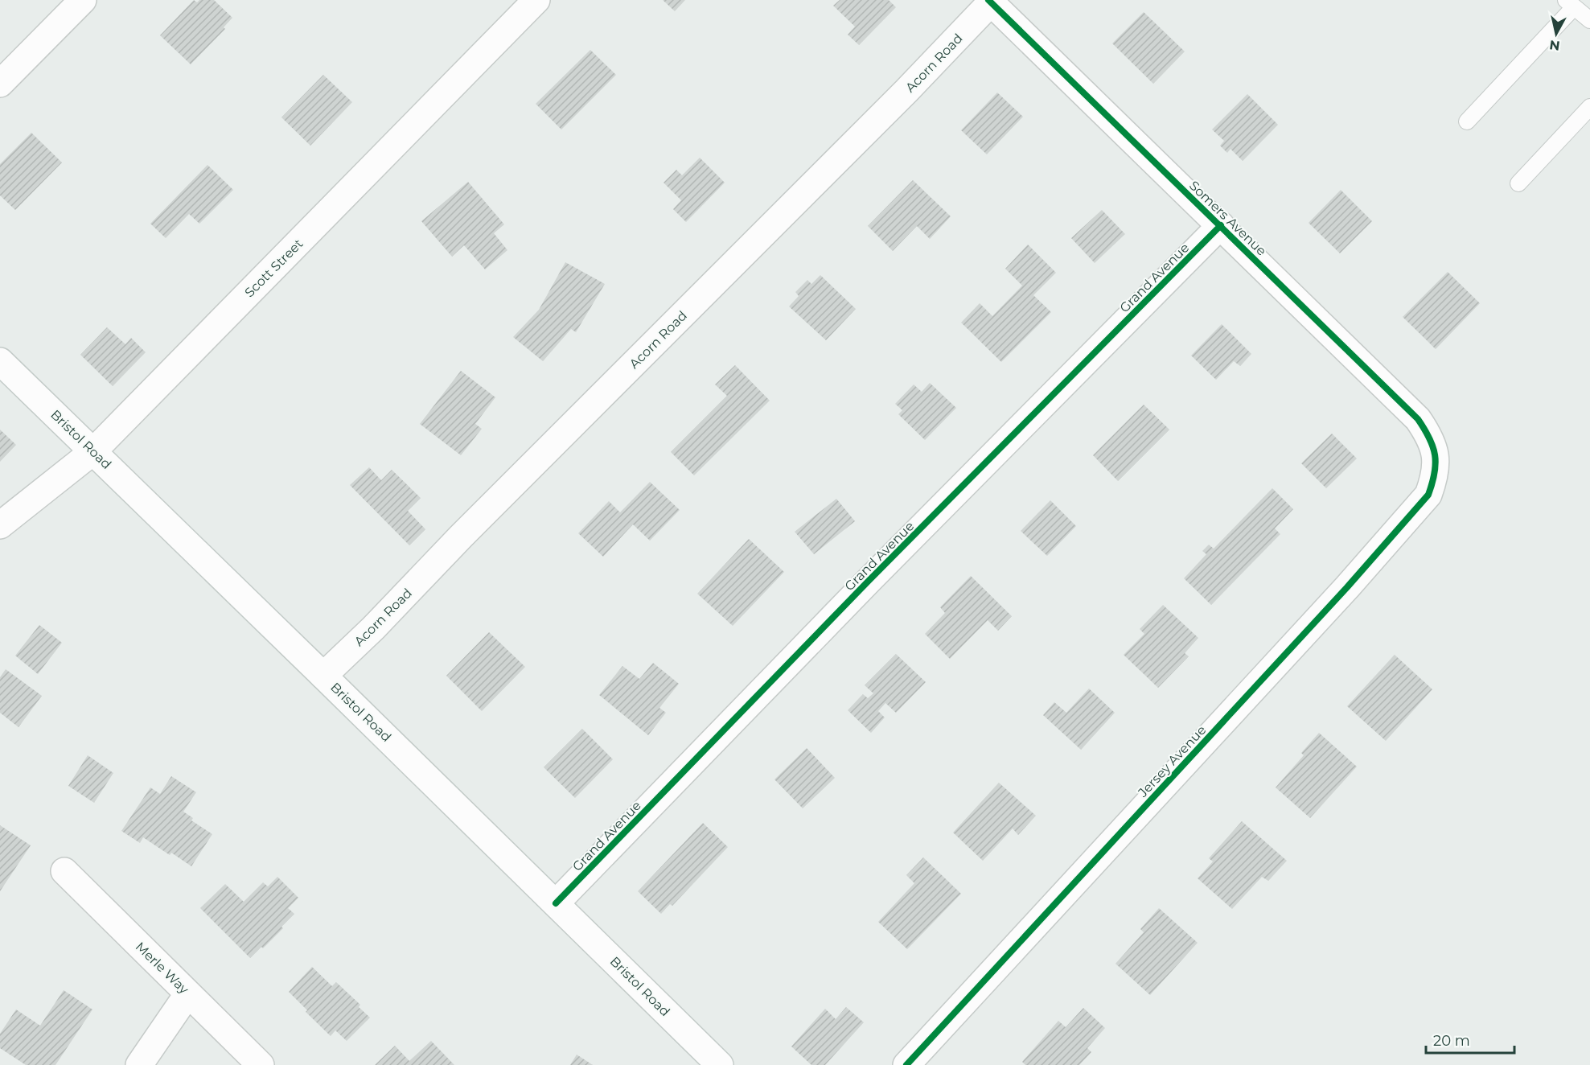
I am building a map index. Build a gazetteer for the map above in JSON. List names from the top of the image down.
{
  "streets": {
    "street": [
      "Acorn Road",
      "Somers Avenue",
      "Scott Street",
      "Grand Avenue",
      "Bristol Road",
      "Jersey Avenue",
      "Merle Way"
    ]
  },
  "crossings": [
    ["Acorn Road", "Somers Avenue"],
    ["Acorn Road", "Bristol Road"],
    ["Somers Avenue", "Grand Avenue"],
    ["Somers Avenue", "Jersey Avenue"],
    ["Scott Street", "Bristol Road"],
    ["Grand Avenue", "Bristol Road"]
  ],
  "scale_bar": "20 m",
  "north": "bottom"
}
